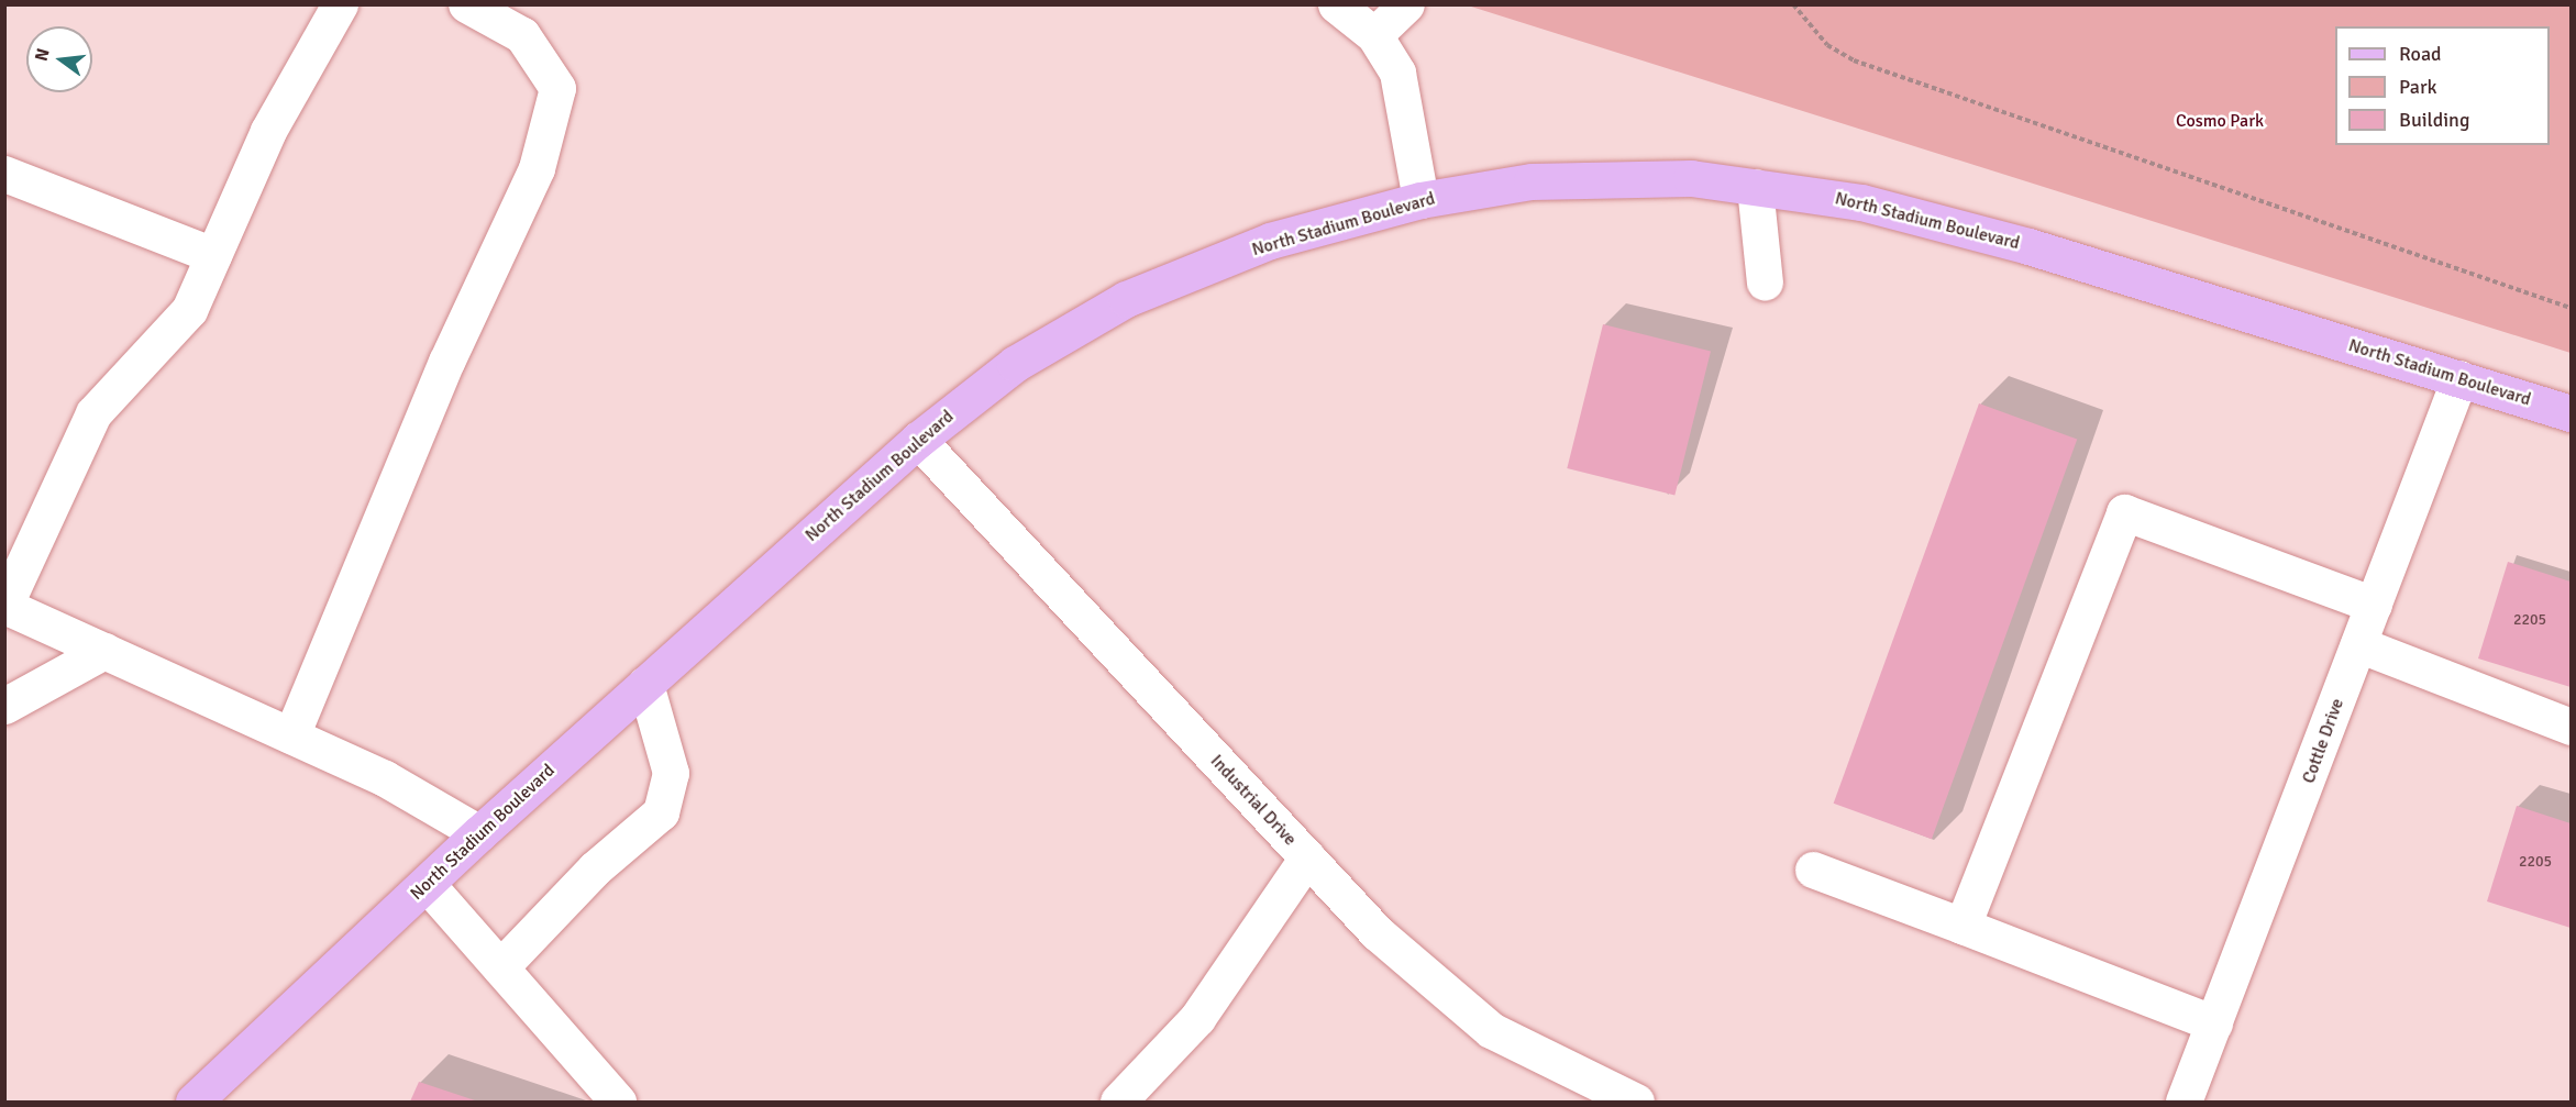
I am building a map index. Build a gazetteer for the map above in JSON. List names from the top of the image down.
{
  "streets": {
    "main road": ["North Stadium Boulevard"],
    "street": ["Cottle Drive", "Industrial Drive"]
  },
  "crossings": [
    ["North Stadium Boulevard", "Cottle Drive"],
    ["North Stadium Boulevard", "Industrial Drive"]
  ],
  "parks": ["Cosmo Park"],
  "house_numbers": ["2205", "2205"],
  "legend": ["Road", "Park", "Building"],
  "north": "left"
}
